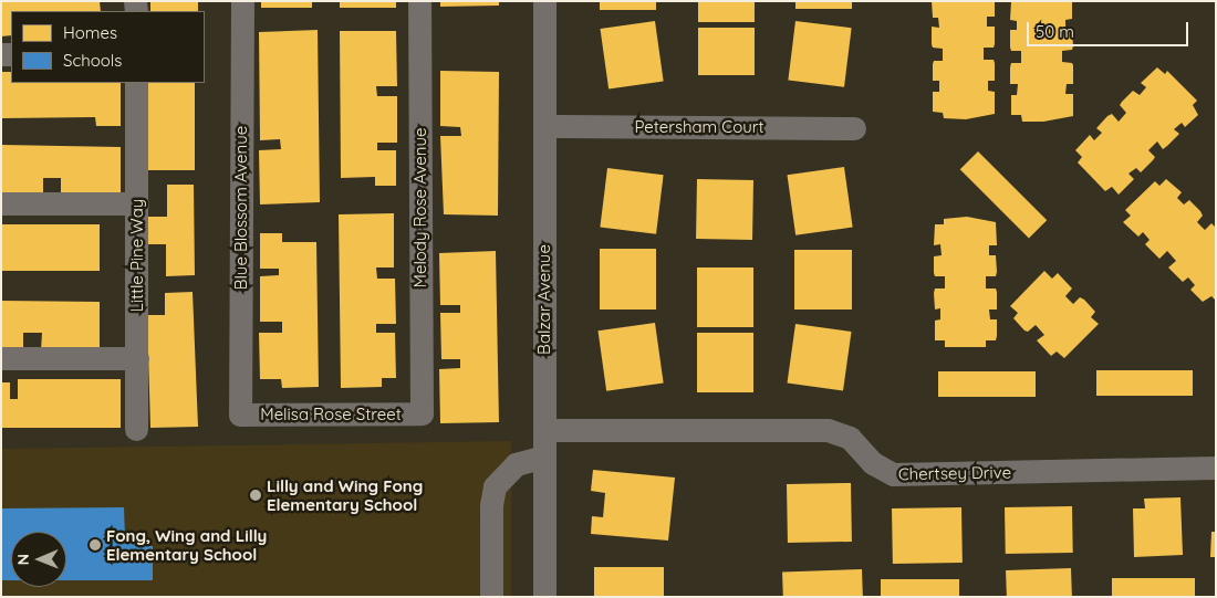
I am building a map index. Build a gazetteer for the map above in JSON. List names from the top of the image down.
{
  "streets": {
    "street": [
      "Petersham Court",
      "Blue Blossom Avenue",
      "Melody Rose Avenue",
      "Little Pine Way",
      "Balzar Avenue",
      "Melisa Rose Street",
      "Chertsey Drive"
    ]
  },
  "crossings": [
    ["Petersham Court", "Balzar Avenue"],
    ["Blue Blossom Avenue", "Melisa Rose Street"],
    ["Melody Rose Avenue", "Melisa Rose Street"],
    ["Balzar Avenue", "Chertsey Drive"]
  ],
  "places": ["Lilly and Wing Fong Elementary School", "Fong, Wing and Lilly Elementary School"],
  "legend": ["Homes", "Schools"],
  "scale_bar": "50 m",
  "north": "left"
}
